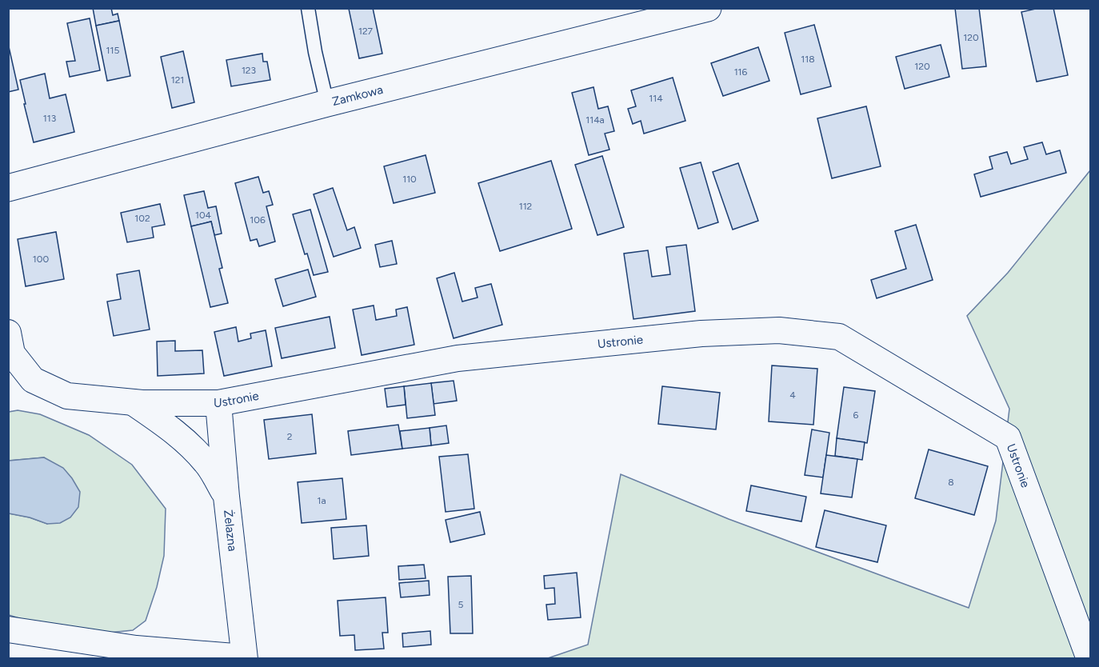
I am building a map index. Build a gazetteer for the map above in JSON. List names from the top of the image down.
{
  "streets": {
    "street": ["Zamkowa", "Ustronie", "Żelazna"]
  },
  "crossings": [
    ["Ustronie", "Żelazna"]
  ],
  "house_numbers": [
    "127",
    "120",
    "115",
    "118",
    "120",
    "123",
    "116",
    "121",
    "114",
    "113",
    "114a",
    "110",
    "112",
    "104",
    "102",
    "106",
    "100",
    "4",
    "6",
    "2",
    "8",
    "1a",
    "5"
  ]
}
